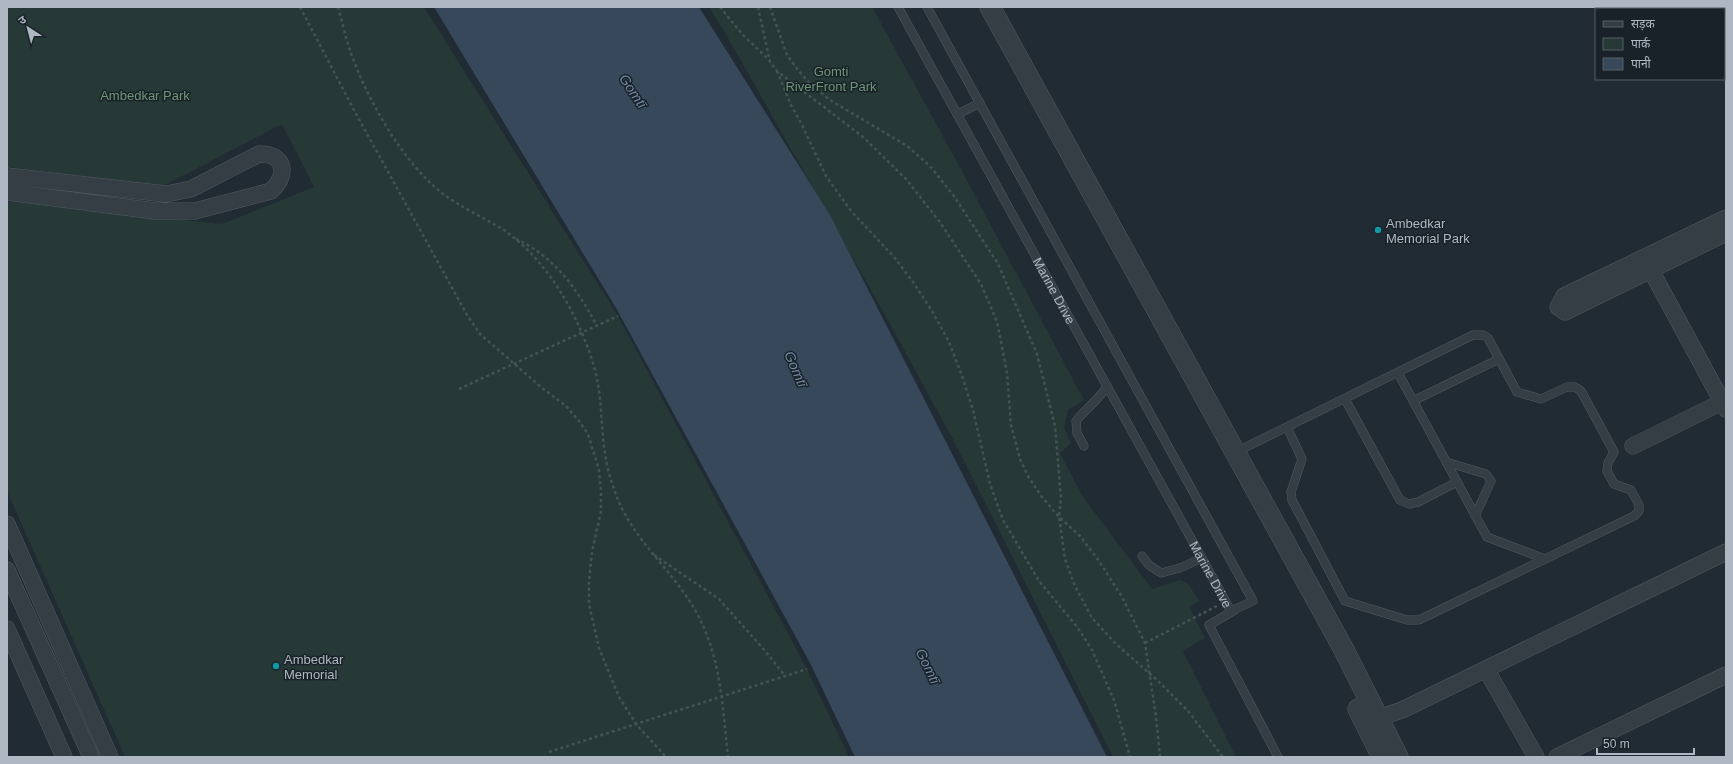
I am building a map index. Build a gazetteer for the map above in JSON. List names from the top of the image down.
{
  "streets": {
    "lane": ["Marine Drive"]
  },
  "water": ["Gomtī"],
  "parks": ["Gomti RiverFront Park", "Ambedkar Park"],
  "places": ["Ambedkar Memorial Park", "Ambedkar Memorial"],
  "legend": ["सड़क", "पार्क", "पानी"],
  "scale_bar": "50 m",
  "north": "top left"
}
